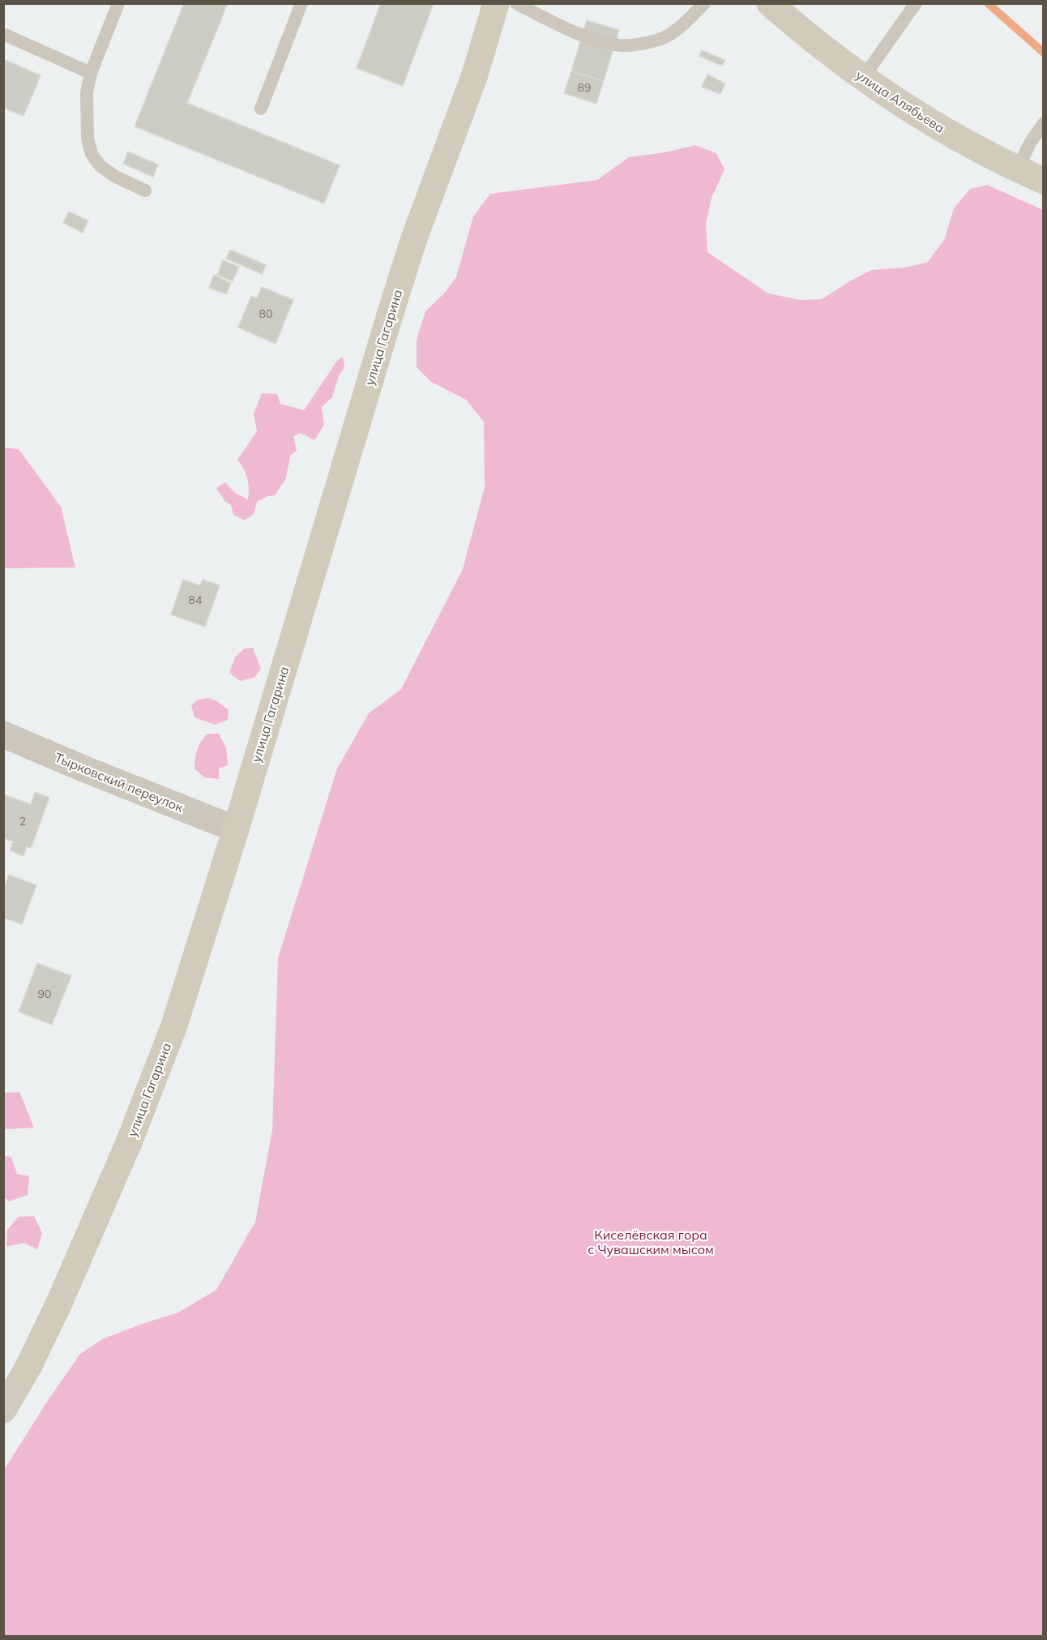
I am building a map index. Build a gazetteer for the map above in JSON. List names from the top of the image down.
{
  "streets": {
    "main road": ["улица Алябьева", "улица Гагарина"],
    "street": ["Тырковский переулок"]
  },
  "crossings": [
    ["улица Гагарина", "Тырковский переулок"]
  ],
  "parks": ["Киселёвская гора с Чувашским мысом"],
  "house_numbers": [
    "89",
    "80",
    "84",
    "2",
    "90"
  ]
}
